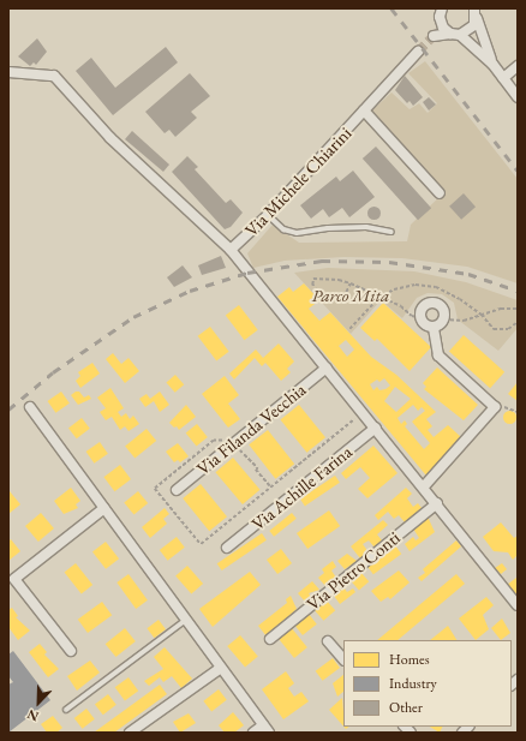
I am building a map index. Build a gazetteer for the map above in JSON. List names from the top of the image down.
{
  "streets": {
    "street": [
      "Via Michele Chiarini",
      "Via Filanda Vecchia",
      "Via Achille Farina",
      "Via Pietro Conti"
    ]
  },
  "parks": ["Parco Mita"],
  "legend": ["Homes", "Industry", "Other"],
  "north": "bottom left"
}
